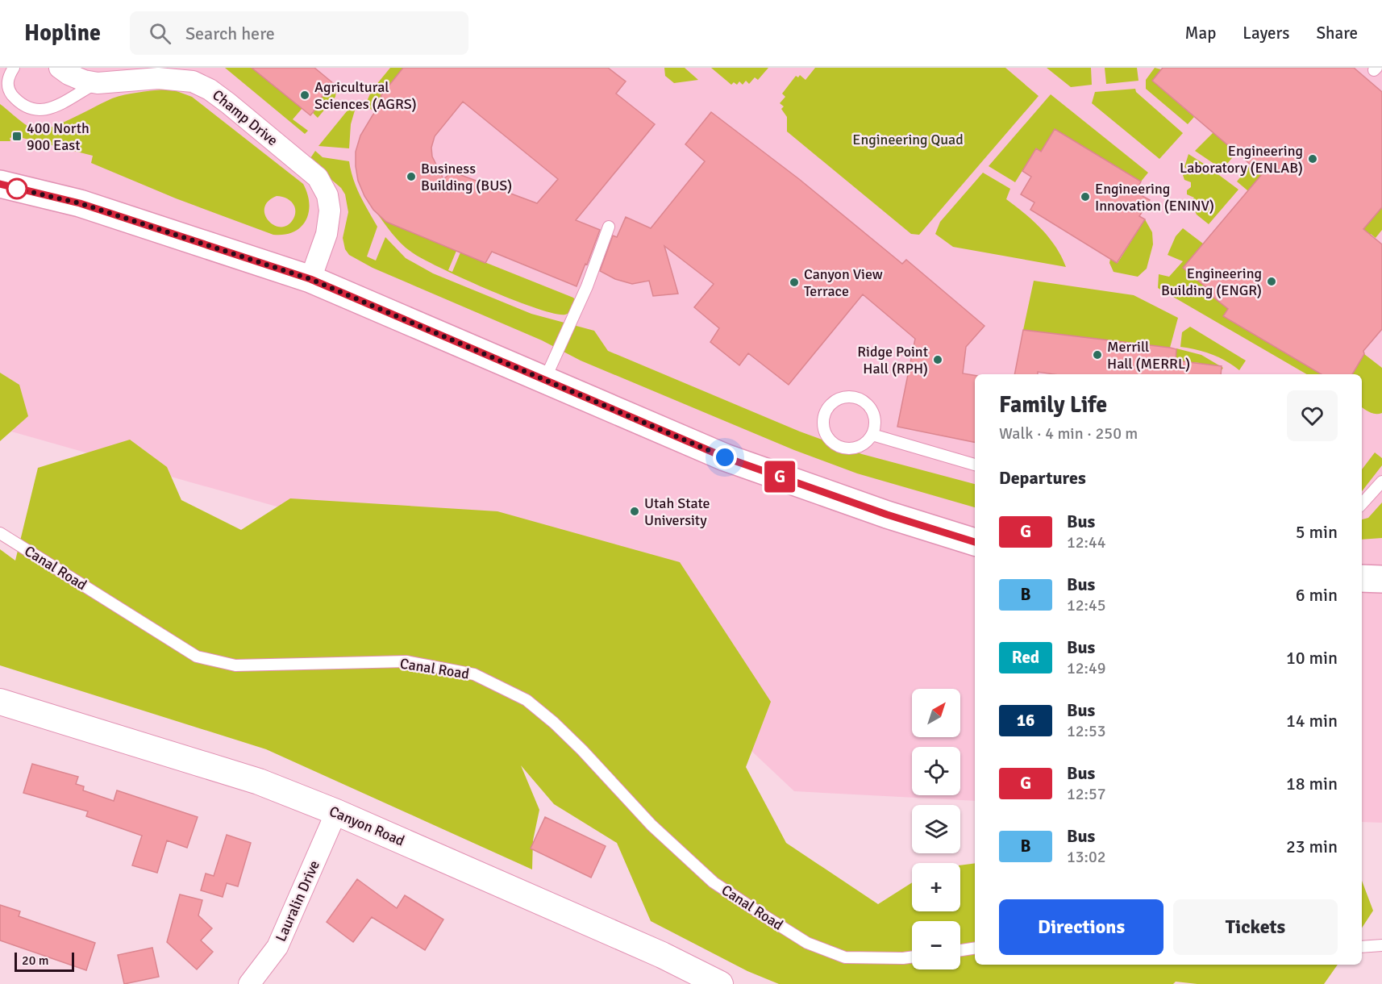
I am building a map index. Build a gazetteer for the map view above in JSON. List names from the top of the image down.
{
  "streets": {
    "street": ["Champ Drive", "Canyon Road", "Lauralin Drive"],
    "lane": ["Canal Road"]
  },
  "crossings": [
    ["Canyon Road", "Lauralin Drive"]
  ],
  "parks": ["Engineering Quad"],
  "places": {
    "other": [
      "Agricultural Sciences (AGRS)",
      "Engineering Laboratory (ENLAB)",
      "Business Building (BUS)",
      "Engineering Innovation (ENINV)",
      "Engineering Building (ENGR)",
      "Canyon View Terrace",
      "Merrill Hall (MERRL)",
      "Ridge Point Hall (RPH)",
      "Utah State University"
    ],
    "transit": ["400 North 900 East"]
  },
  "lines": ["bus line G"],
  "scale_bar": "20 m",
  "north": "top right",
  "page": {
    "header": "Hopline",
    "search": "Search here",
    "nav": ["Map", "Layers", "Share"],
    "on_map": "G",
    "heading": [
      ["Family Life", "Walk · 4 min · 250 m"],
      "Departures"
    ],
    "list": [
      {
        "mark": "G",
        "name": "Bus",
        "note": "12:44",
        "value": "5 min"
      },
      {
        "mark": "B",
        "name": "Bus",
        "note": "12:45",
        "value": "6 min"
      },
      {
        "mark": "Red",
        "name": "Bus",
        "note": "12:49",
        "value": "10 min"
      },
      {
        "mark": "16",
        "name": "Bus",
        "note": "12:53",
        "value": "14 min"
      },
      {
        "mark": "G",
        "name": "Bus",
        "note": "12:57",
        "value": "18 min"
      },
      {
        "mark": "B",
        "name": "Bus",
        "note": "13:02",
        "value": "23 min"
      }
    ],
    "map_buttons": ["+", "−"],
    "buttons": ["Directions", "Tickets"],
    "scale": "20 m"
  }
}
